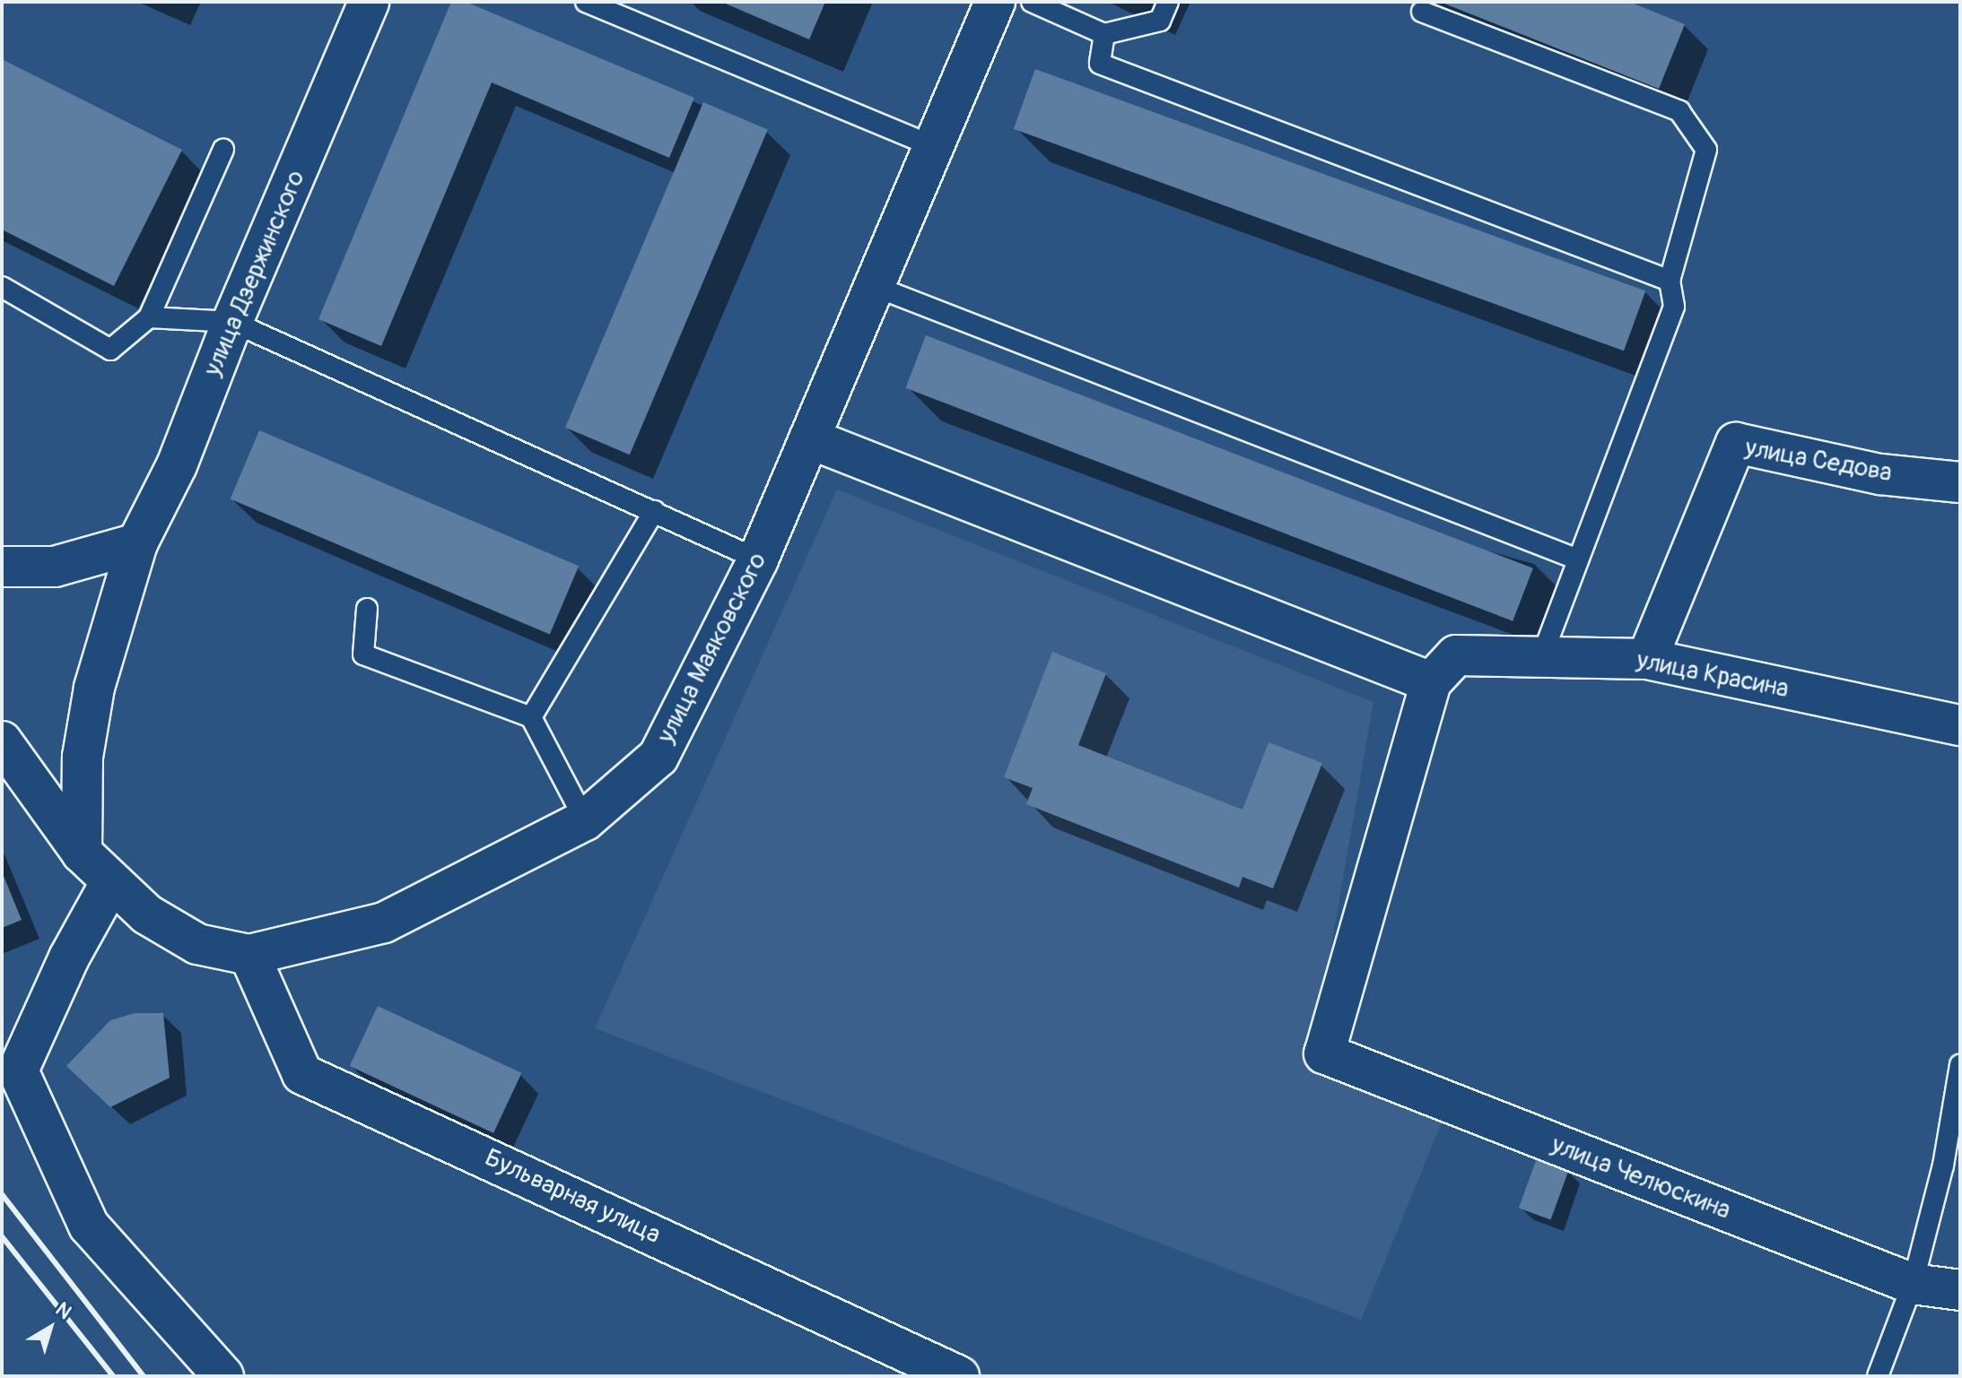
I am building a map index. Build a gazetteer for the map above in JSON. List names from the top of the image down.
{
  "streets": {
    "street": [
      "улица Дзержинского",
      "улица Седова",
      "улица Маяковского",
      "улица Красина",
      "улица Челюскина",
      "Бульварная улица"
    ]
  },
  "crossings": [
    ["улица Дзержинского", "улица Маяковского"],
    ["улица Седова", "улица Красина"],
    ["улица Маяковского", "Бульварная улица"],
    ["улица Красина", "улица Челюскина"]
  ],
  "north": "top right"
}
